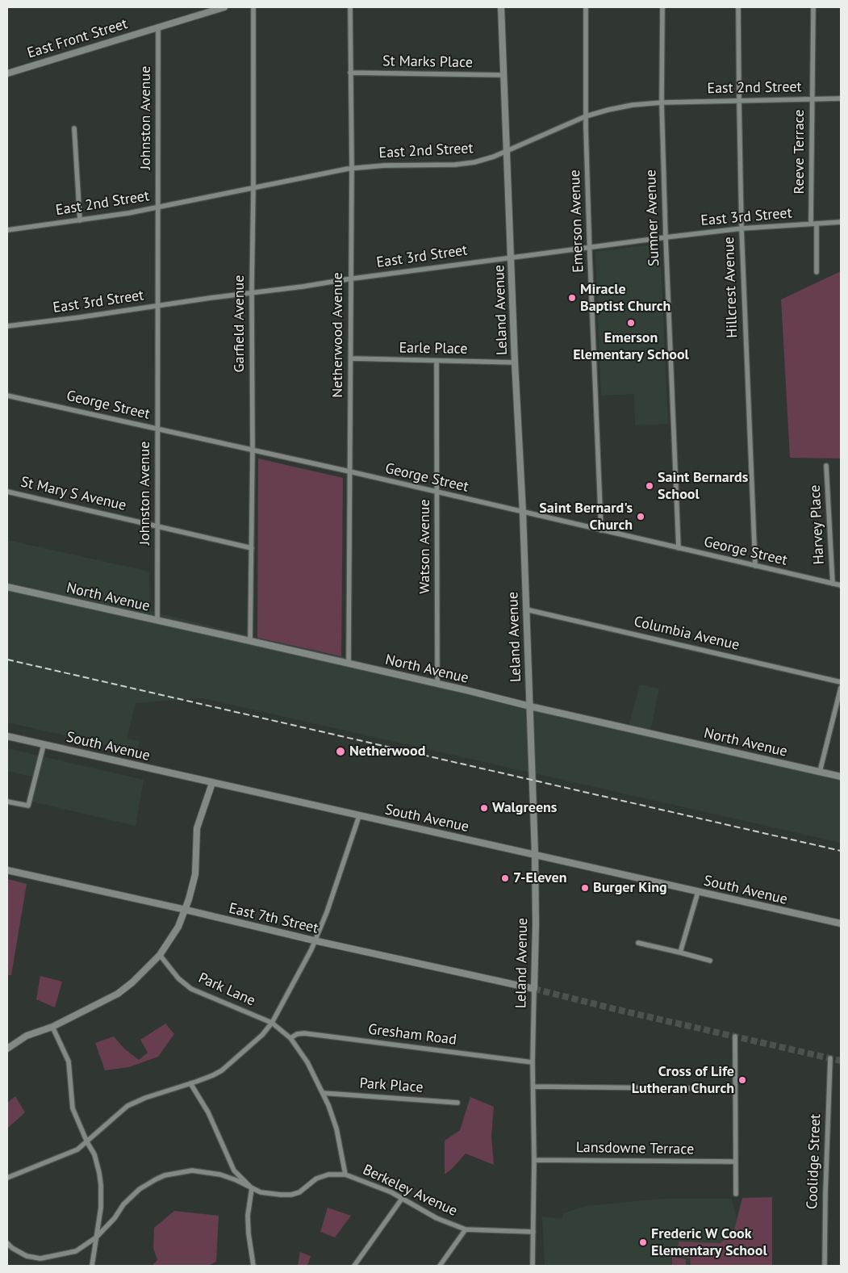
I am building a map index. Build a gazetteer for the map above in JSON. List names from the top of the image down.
{
  "streets": {
    "street": [
      "East Front Street",
      "St Marks Place",
      "East 2nd Street",
      "Johnston Avenue",
      "Reeve Terrace",
      "East 3rd Street",
      "Sumner Avenue",
      "Emerson Avenue",
      "Hillcrest Avenue",
      "Leland Avenue",
      "Garfield Avenue",
      "Netherwood Avenue",
      "Earle Place",
      "George Street",
      "St Mary S Avenue",
      "Harvey Place",
      "Watson Avenue",
      "North Avenue",
      "Columbia Avenue",
      "South Avenue",
      "East 7th Street",
      "Park Lane",
      "Gresham Road",
      "Park Place",
      "Lansdowne Terrace",
      "Coolidge Street",
      "Berkeley Avenue"
    ]
  },
  "crossings": [
    ["East Front Street", "Johnston Avenue"],
    ["St Marks Place", "Leland Avenue"],
    ["St Marks Place", "Netherwood Avenue"],
    ["East 2nd Street", "Johnston Avenue"],
    ["East 2nd Street", "Reeve Terrace"],
    ["East 2nd Street", "Sumner Avenue"],
    ["East 2nd Street", "Emerson Avenue"],
    ["East 2nd Street", "Hillcrest Avenue"],
    ["East 2nd Street", "Leland Avenue"],
    ["East 2nd Street", "Garfield Avenue"],
    ["East 2nd Street", "Netherwood Avenue"],
    ["Johnston Avenue", "East 3rd Street"],
    ["Johnston Avenue", "George Street"],
    ["Johnston Avenue", "St Mary S Avenue"],
    ["Johnston Avenue", "North Avenue"],
    ["Reeve Terrace", "East 3rd Street"],
    ["East 3rd Street", "Sumner Avenue"],
    ["East 3rd Street", "Emerson Avenue"],
    ["East 3rd Street", "Hillcrest Avenue"],
    ["East 3rd Street", "Leland Avenue"],
    ["East 3rd Street", "Garfield Avenue"],
    ["East 3rd Street", "Netherwood Avenue"],
    ["Sumner Avenue", "George Street"],
    ["Emerson Avenue", "George Street"],
    ["Hillcrest Avenue", "George Street"],
    ["Leland Avenue", "Earle Place"],
    ["Leland Avenue", "George Street"],
    ["Leland Avenue", "North Avenue"],
    ["Leland Avenue", "Columbia Avenue"],
    ["Leland Avenue", "South Avenue"],
    ["Leland Avenue", "East 7th Street"],
    ["Leland Avenue", "Gresham Road"],
    ["Leland Avenue", "Lansdowne Terrace"],
    ["Leland Avenue", "Berkeley Avenue"],
    ["Garfield Avenue", "George Street"],
    ["Garfield Avenue", "St Mary S Avenue"],
    ["Garfield Avenue", "North Avenue"],
    ["Netherwood Avenue", "Earle Place"],
    ["Netherwood Avenue", "George Street"],
    ["Netherwood Avenue", "North Avenue"],
    ["Earle Place", "Watson Avenue"],
    ["George Street", "Harvey Place"],
    ["George Street", "Watson Avenue"],
    ["Watson Avenue", "North Avenue"],
    ["Park Lane", "Gresham Road"],
    ["Park Lane", "Park Place"],
    ["Park Lane", "Berkeley Avenue"]
  ],
  "places": [
    "Miracle Baptist Church",
    "Emerson Elementary School",
    "Saint Bernards School",
    "Saint Bernard's Church",
    "Netherwood",
    "Walgreens",
    "7-Eleven",
    "Burger King",
    "Cross of Life Lutheran Church",
    "Frederic W Cook Elementary School"
  ]
}
